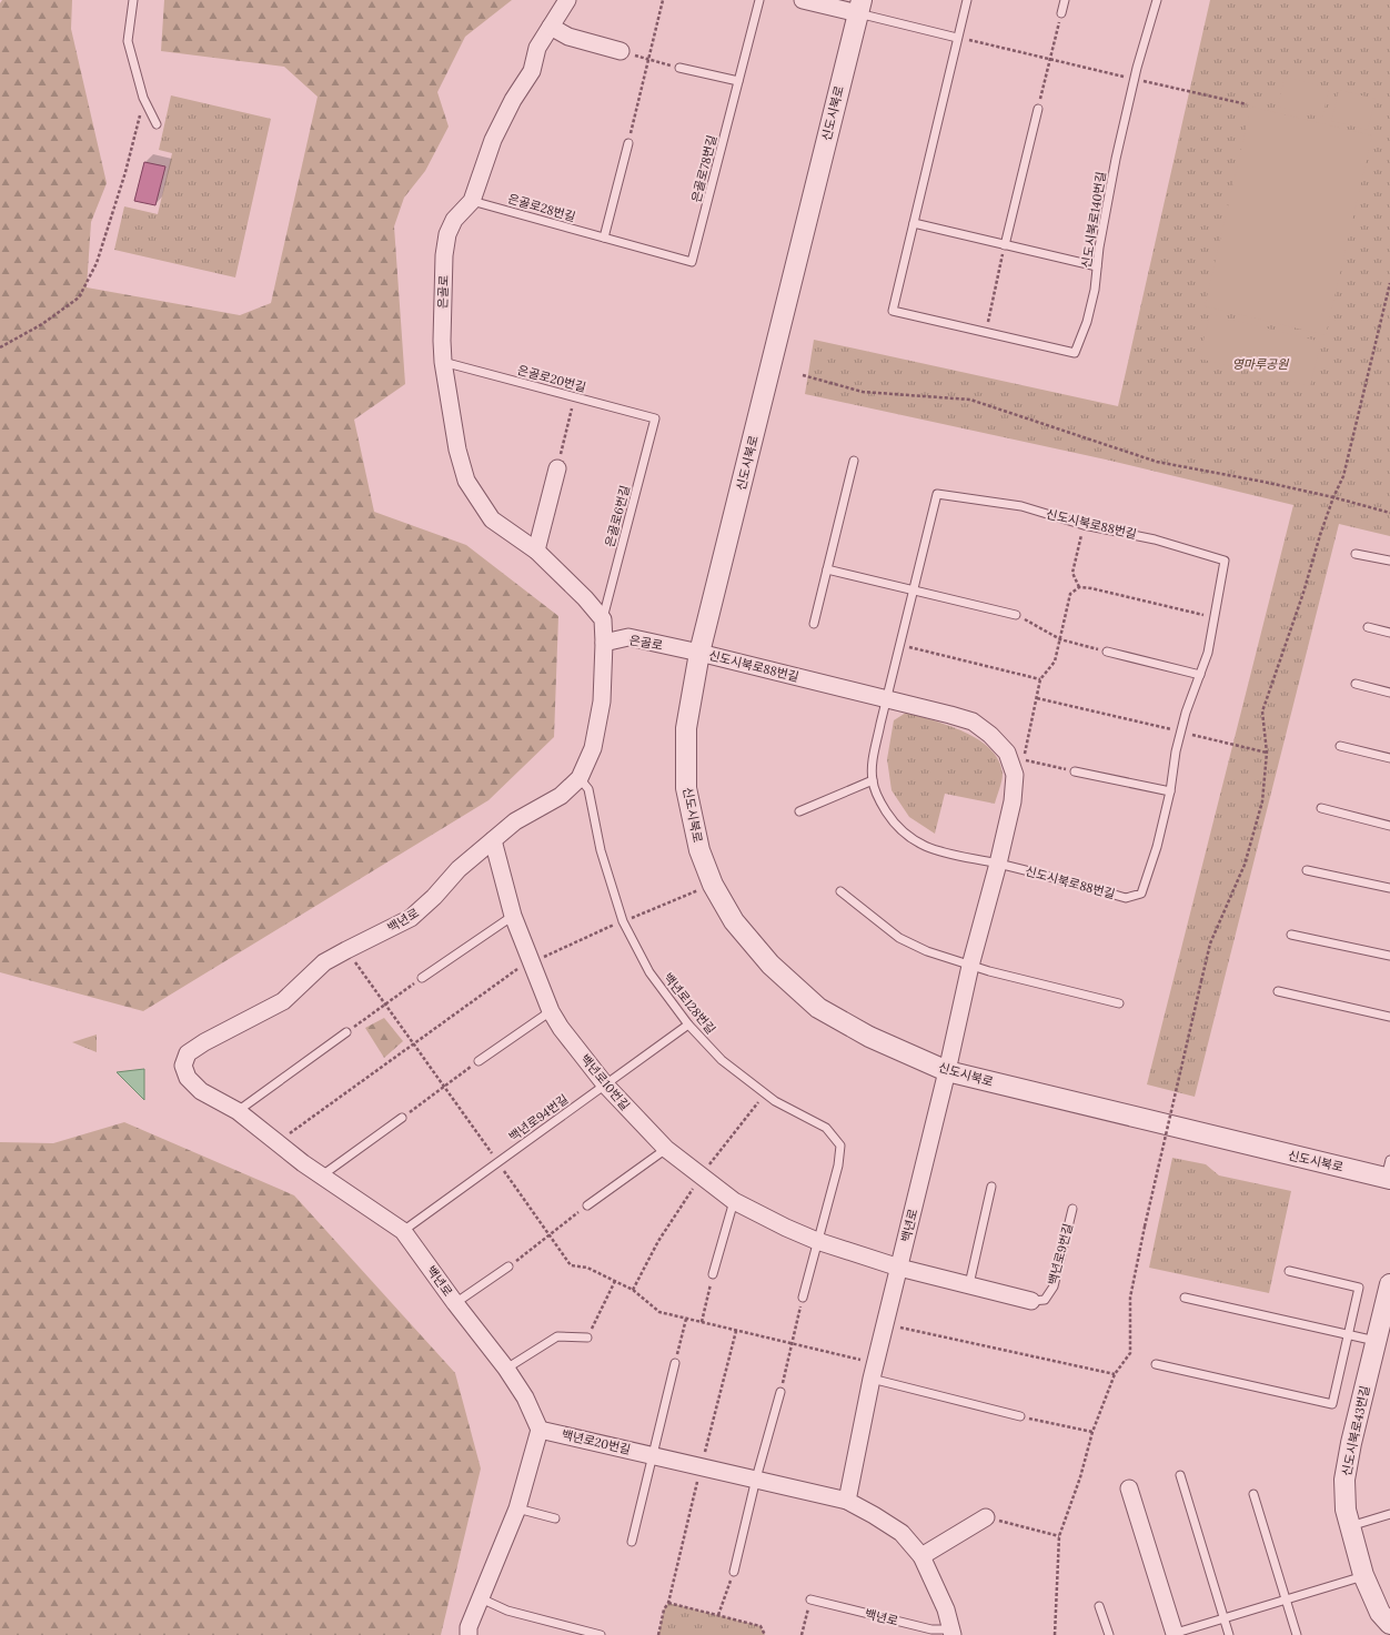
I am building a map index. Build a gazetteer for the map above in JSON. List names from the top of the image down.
{
  "streets": {
    "street": [
      "신도시북로",
      "은골로",
      "신도시북로88번길",
      "백년로",
      "백년로10번길",
      "백년로9번길",
      "신도시북로43번길",
      "백년로20번길"
    ],
    "lane": [
      "은골로78번길",
      "은골로28번길",
      "신도시북로140번길",
      "은골로20번길",
      "은골로6번길",
      "백년로128번길",
      "백년로94번길"
    ]
  },
  "crossings": [
    ["신도시북로", "은골로"],
    ["신도시북로", "신도시북로88번길"],
    ["신도시북로", "백년로"],
    ["은골로78번길", "은골로28번길"],
    ["은골로28번길", "은골로"],
    ["은골로", "은골로20번길"],
    ["은골로", "은골로6번길"],
    ["은골로", "신도시북로88번길"],
    ["은골로", "백년로"],
    ["은골로20번길", "은골로6번길"],
    ["신도시북로88번길", "백년로"],
    ["백년로", "백년로128번길"],
    ["백년로", "백년로10번길"],
    ["백년로", "백년로94번길"],
    ["백년로", "백년로9번길"],
    ["백년로", "백년로20번길"],
    ["백년로128번길", "백년로10번길"],
    ["백년로128번길", "백년로94번길"],
    ["백년로10번길", "백년로94번길"],
    ["백년로10번길", "백년로9번길"]
  ],
  "parks": ["영마루공원"]
}
